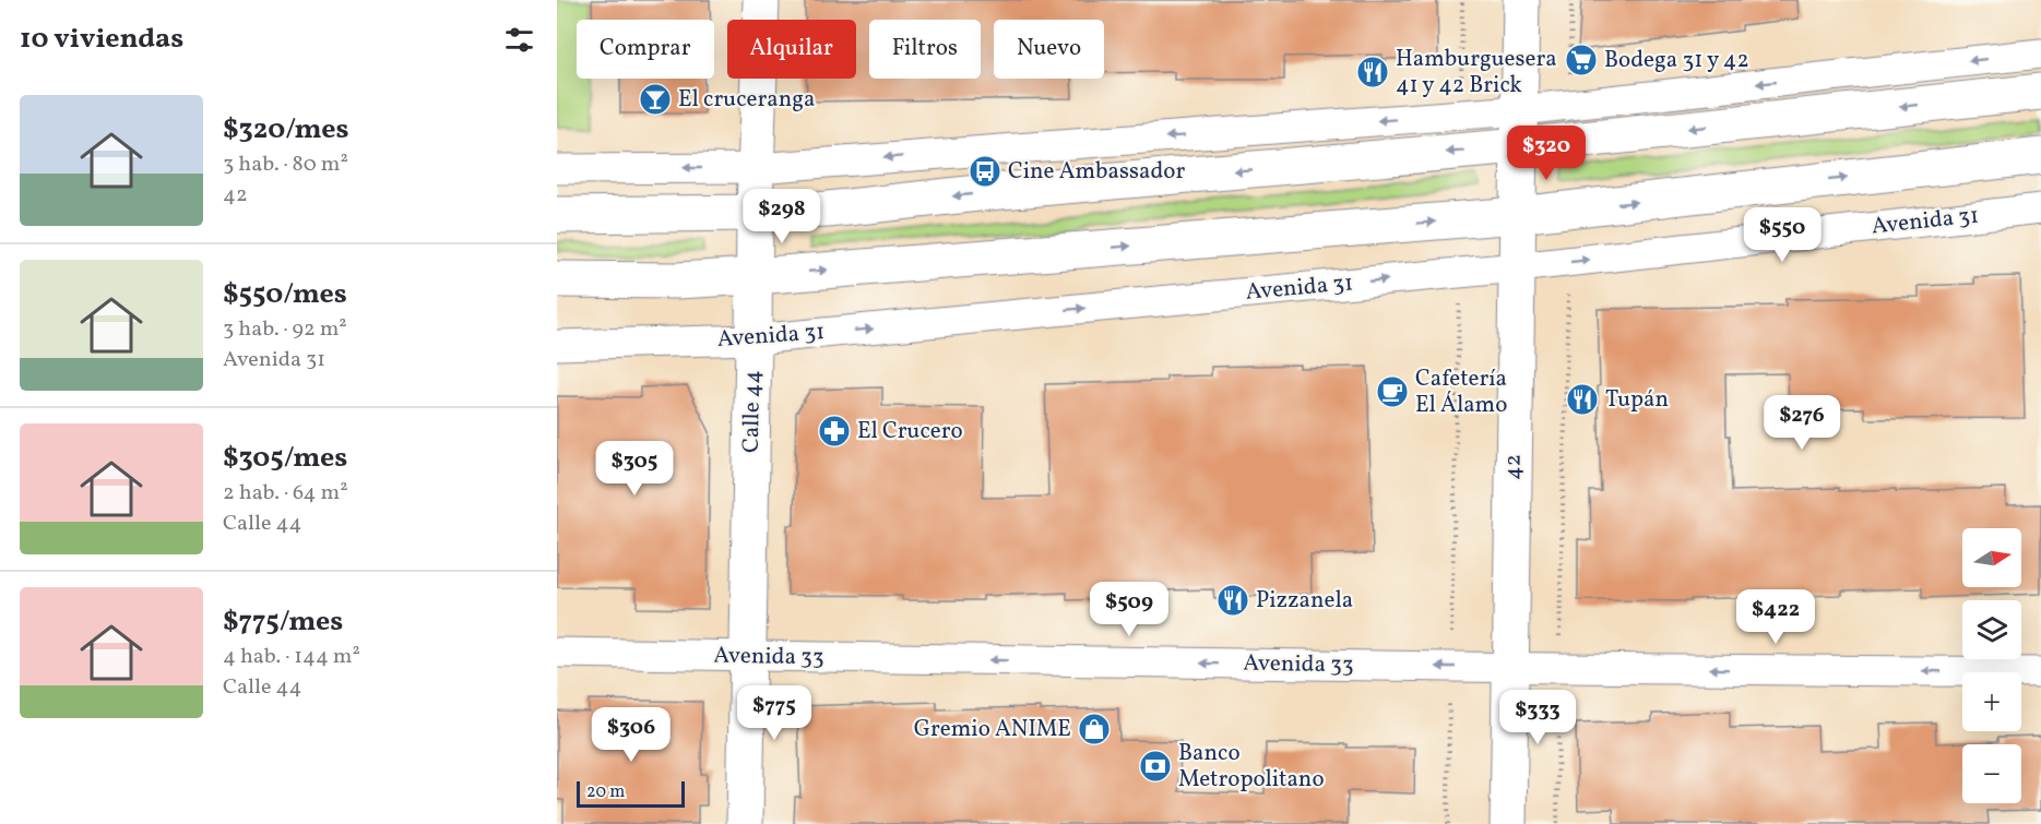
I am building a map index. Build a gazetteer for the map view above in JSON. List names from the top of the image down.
{
  "streets": {
    "main road": ["Calle 44", "42"],
    "street": ["Avenida 31", "Avenida 33"]
  },
  "crossings": [
    ["Avenida 31", "Calle 44"],
    ["Avenida 31", "42"],
    ["Calle 44", "Avenida 33"],
    ["42", "Avenida 33"]
  ],
  "one_way": ["Avenida 33"],
  "places": {
    "supermarket": ["Bodega 31 y 42"],
    "restaurant": ["Hamburguesera 41 y 42 Brick", "Tupán", "Pizzanela"],
    "bar": ["El cruceranga"],
    "bus stop": ["Cine Ambassador"],
    "cafe": ["Cafetería El Álamo"],
    "pharmacy": ["El Crucero"],
    "shop": ["Gremio ANIME"],
    "bank": ["Banco Metropolitano"]
  },
  "scale_bar": "20 m",
  "north": "right",
  "page": {
    "heading": "10 viviendas",
    "chip": [
      "Comprar",
      "Alquilar",
      "Filtros",
      "Nuevo"
    ],
    "list": [
      {
        "name": "$320/mes",
        "note": "3 hab. · 80 m² · 42"
      },
      {
        "name": "$550/mes",
        "note": "3 hab. · 92 m² · Avenida 31"
      },
      {
        "name": "$305/mes",
        "note": "2 hab. · 64 m² · Calle 44"
      },
      {
        "name": "$775/mes",
        "note": "4 hab. · 144 m² · Calle 44"
      }
    ],
    "price": [
      "$320",
      "$298",
      "$550",
      "$276",
      "$305",
      "$509",
      "$422",
      "$775",
      "$333",
      "$306"
    ],
    "map_buttons": ["+", "−"],
    "scale": "20 m"
  }
}
